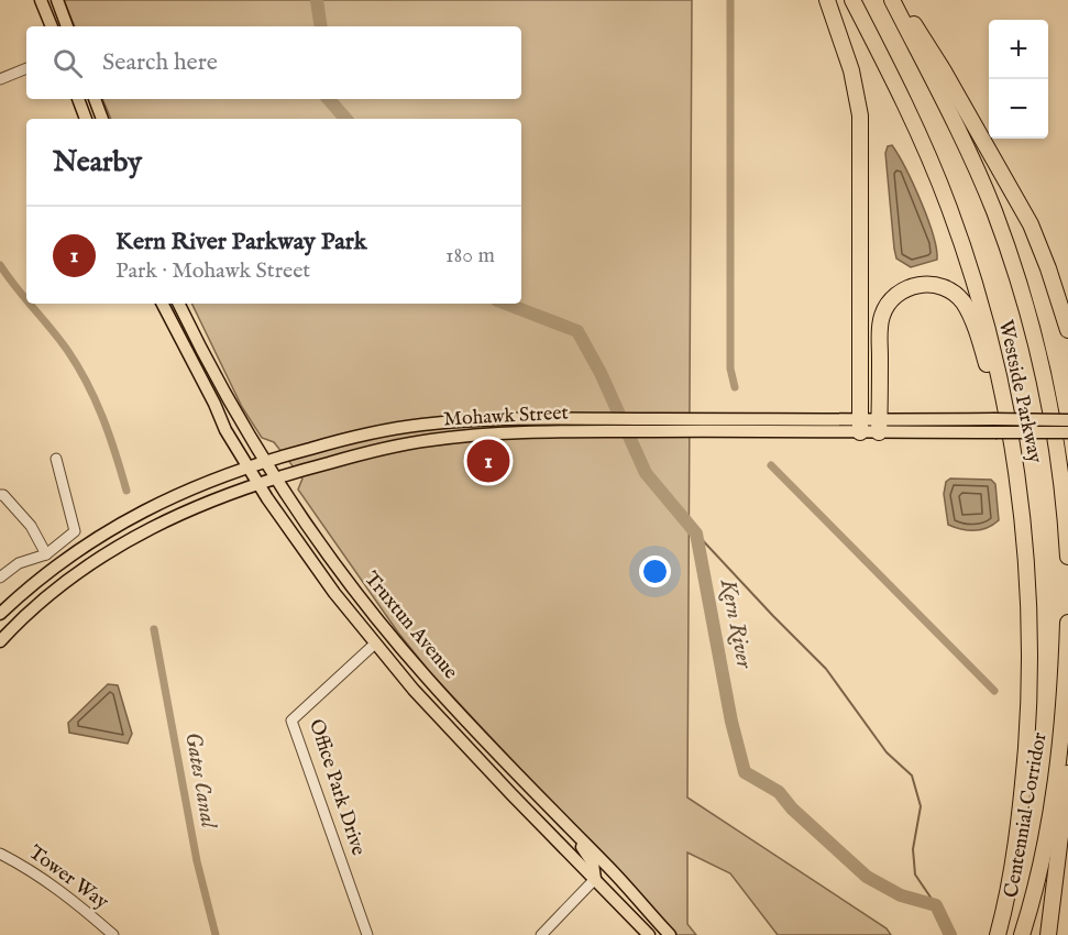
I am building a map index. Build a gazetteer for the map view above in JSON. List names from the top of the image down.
{
  "streets": {
    "highway": ["Westside Parkway", "Centennial Corridor"],
    "main road": ["Mohawk Street", "Truxtun Avenue"],
    "street": ["Office Park Drive", "Tower Way"]
  },
  "crossings": [
    ["Westside Parkway", "Centennial Corridor"],
    ["Mohawk Street", "Truxtun Avenue"],
    ["Truxtun Avenue", "Office Park Drive"]
  ],
  "water": ["Kern River", "Gates Canal"],
  "page": {
    "map_buttons": ["+", "−"],
    "search": "Search here",
    "heading": "Nearby",
    "list": [
      {
        "mark": "1",
        "name": "Kern River Parkway Park",
        "note": "Park · Mohawk Street",
        "value": "180 m"
      }
    ],
    "pins": "1"
  }
}
